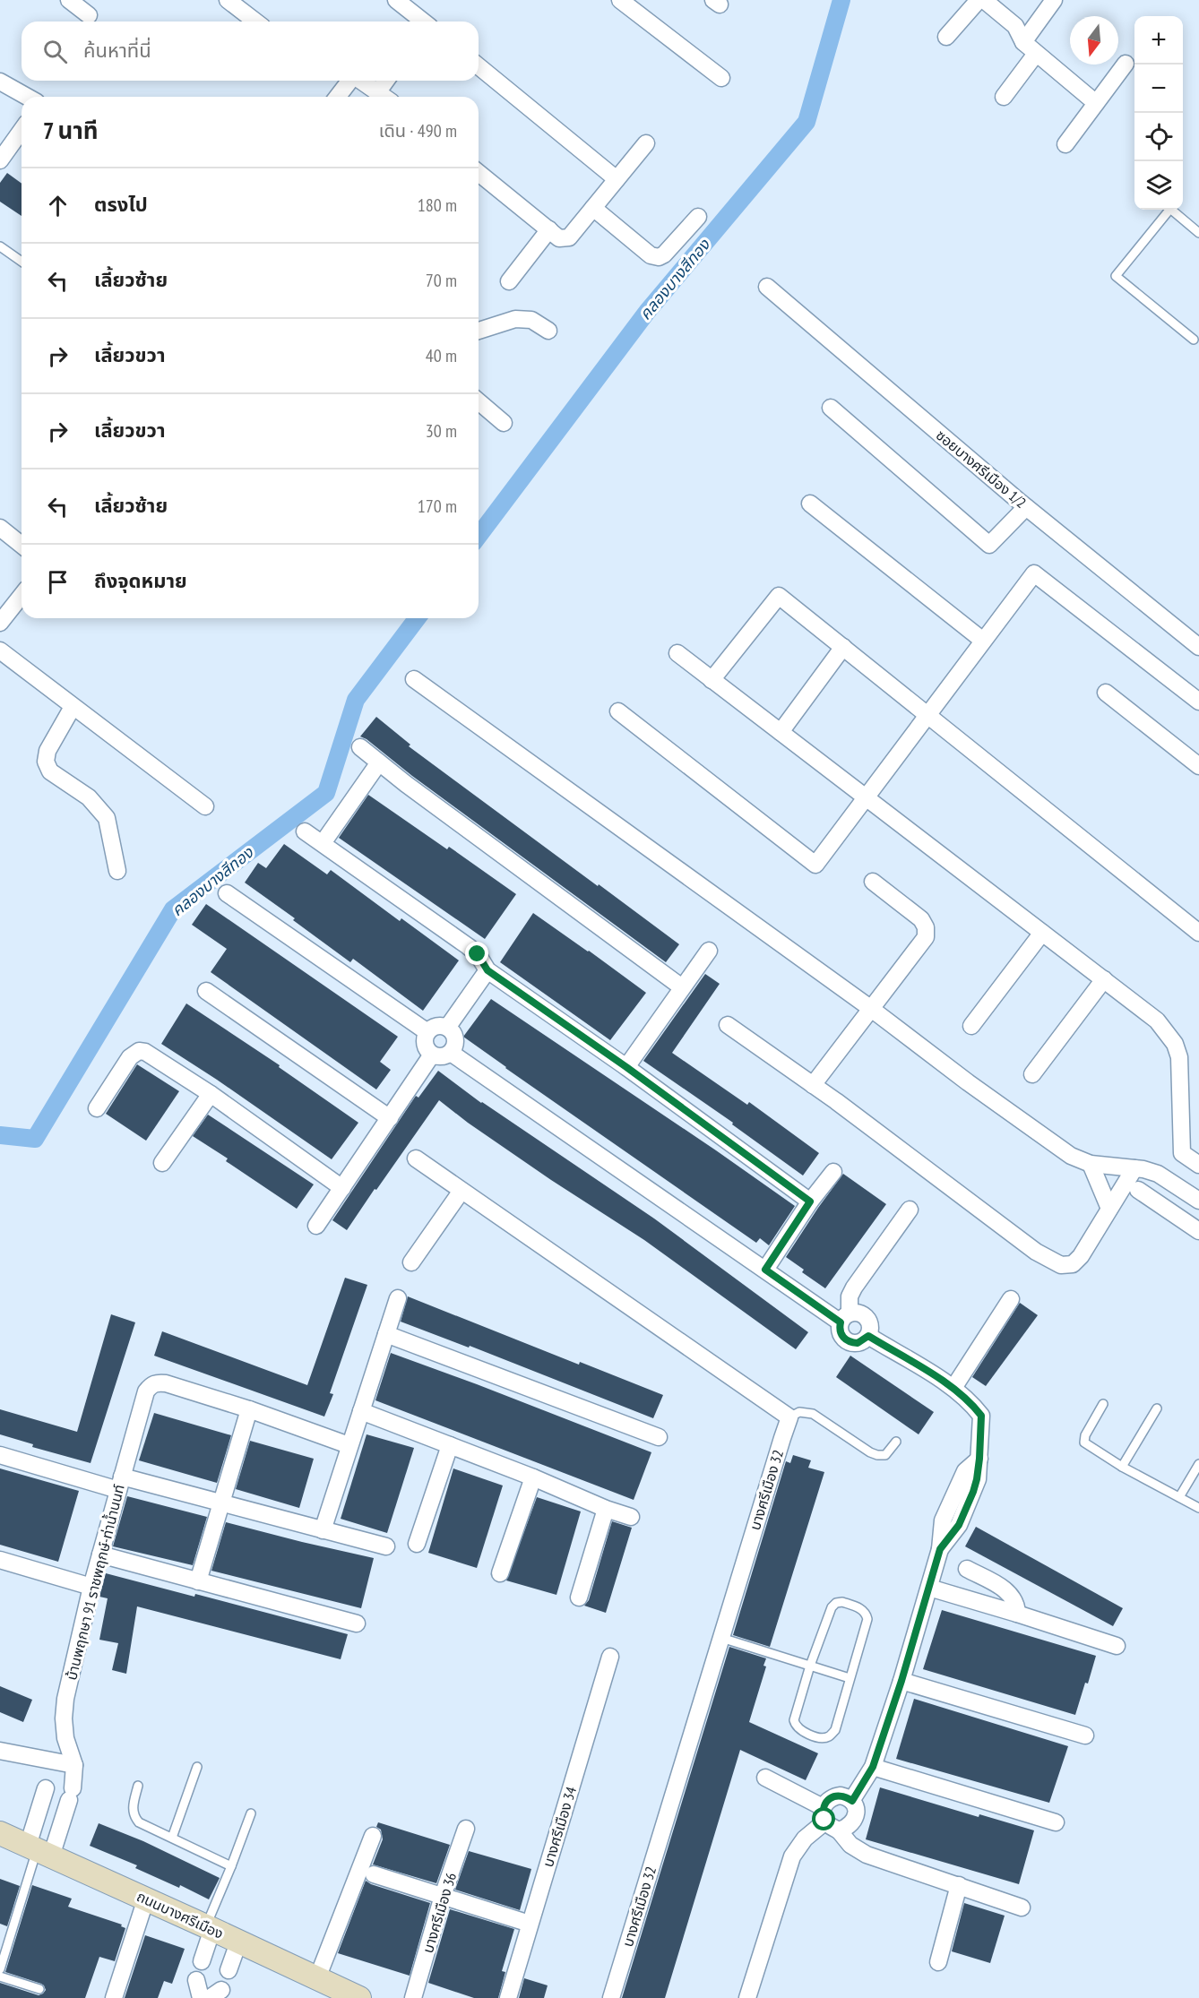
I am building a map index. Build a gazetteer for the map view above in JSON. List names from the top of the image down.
{
  "streets": {
    "street": [
      "ซอยบางศรีเมือง 1/2",
      "บางศรีเมือง 32",
      "บ้านพฤกษา 91 ราชพฤกษ์-ท่าน้ำนนท์",
      "บางศรีเมือง 34",
      "บางศรีเมือง 36",
      "ถนนบางศรีเมือง"
    ]
  },
  "crossings": [
    ["บ้านพฤกษา 91 ราชพฤกษ์-ท่าน้ำนนท์", "ถนนบางศรีเมือง"]
  ],
  "water": ["คลองบางสีทอง"],
  "north": "bottom",
  "page": {
    "map_buttons": ["+", "−"],
    "search": "ค้นหาที่นี่",
    "heading": ["7 นาที", "เดิน · 490 m"],
    "list": [
      ["ตรงไป", "180 m"],
      ["เลี้ยวซ้าย", "70 m"],
      ["เลี้ยวขวา", "40 m"],
      ["เลี้ยวขวา", "30 m"],
      ["เลี้ยวซ้าย", "170 m"],
      "ถึงจุดหมาย"
    ]
  }
}
